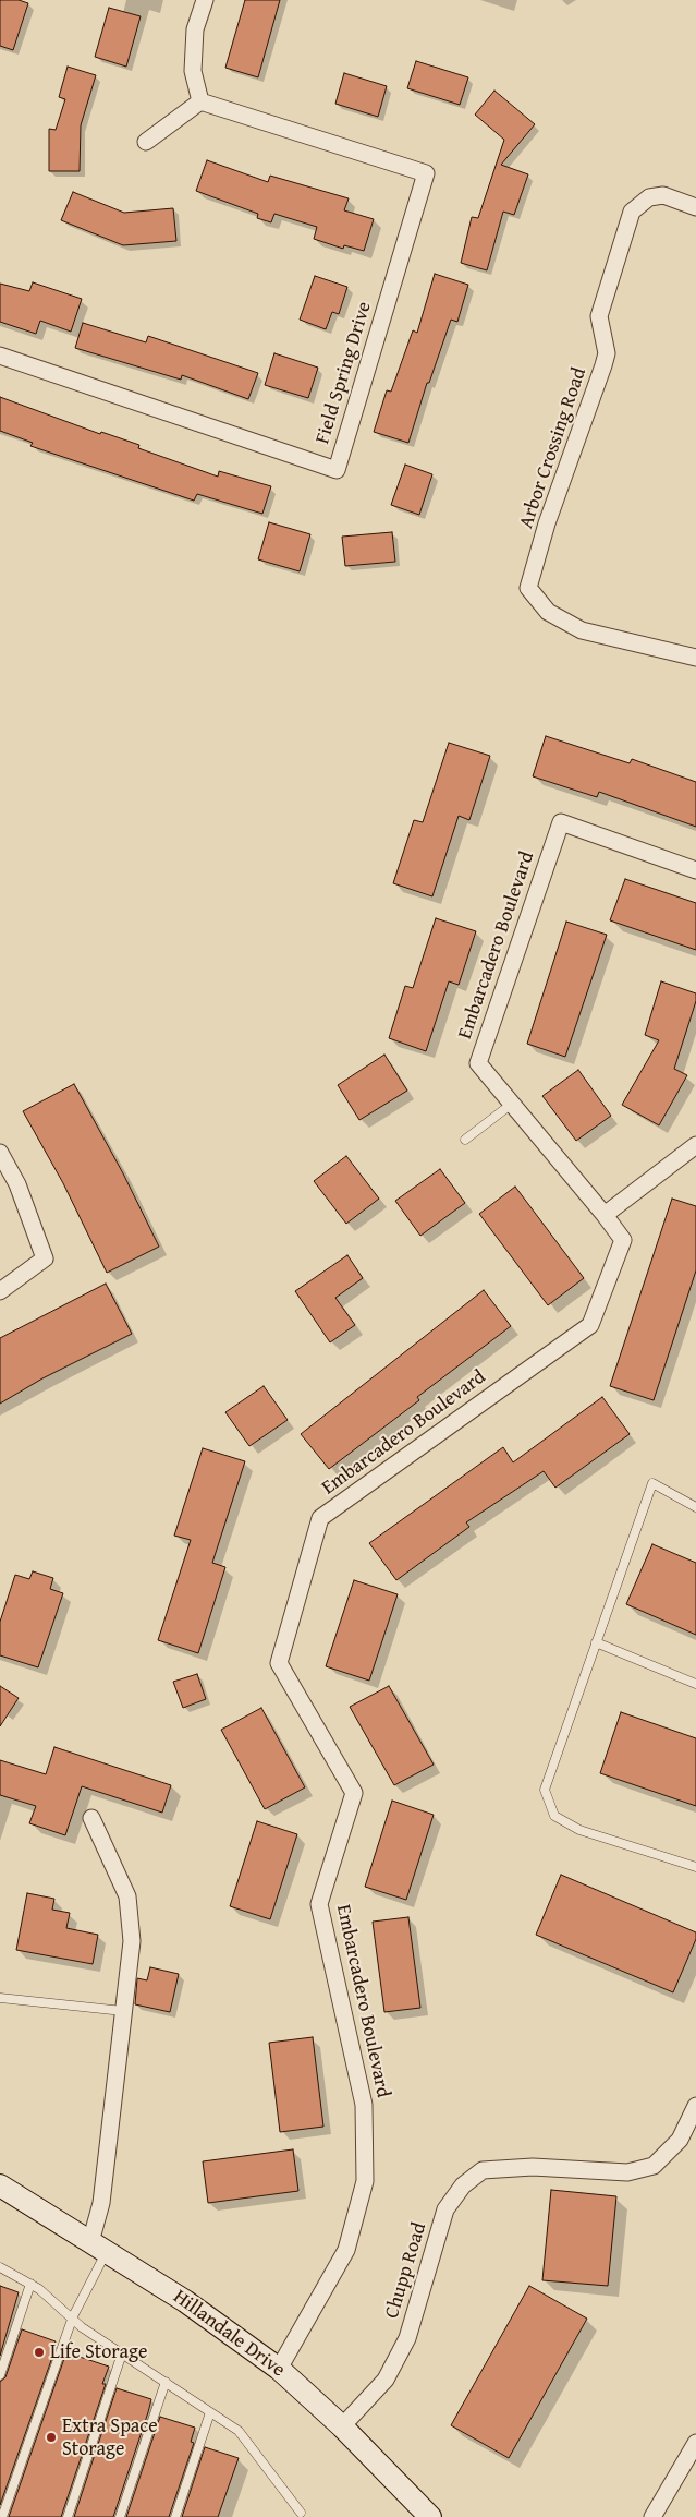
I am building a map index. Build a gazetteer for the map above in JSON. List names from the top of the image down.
{
  "streets": {
    "main road": ["Hillandale Drive"],
    "street": [
      "Field Spring Drive",
      "Arbor Crossing Road",
      "Embarcadero Boulevard",
      "Chupp Road"
    ]
  },
  "crossings": [
    ["Embarcadero Boulevard", "Hillandale Drive"],
    ["Chupp Road", "Hillandale Drive"]
  ],
  "places": ["Life Storage", "Extra Space Storage"]
}
